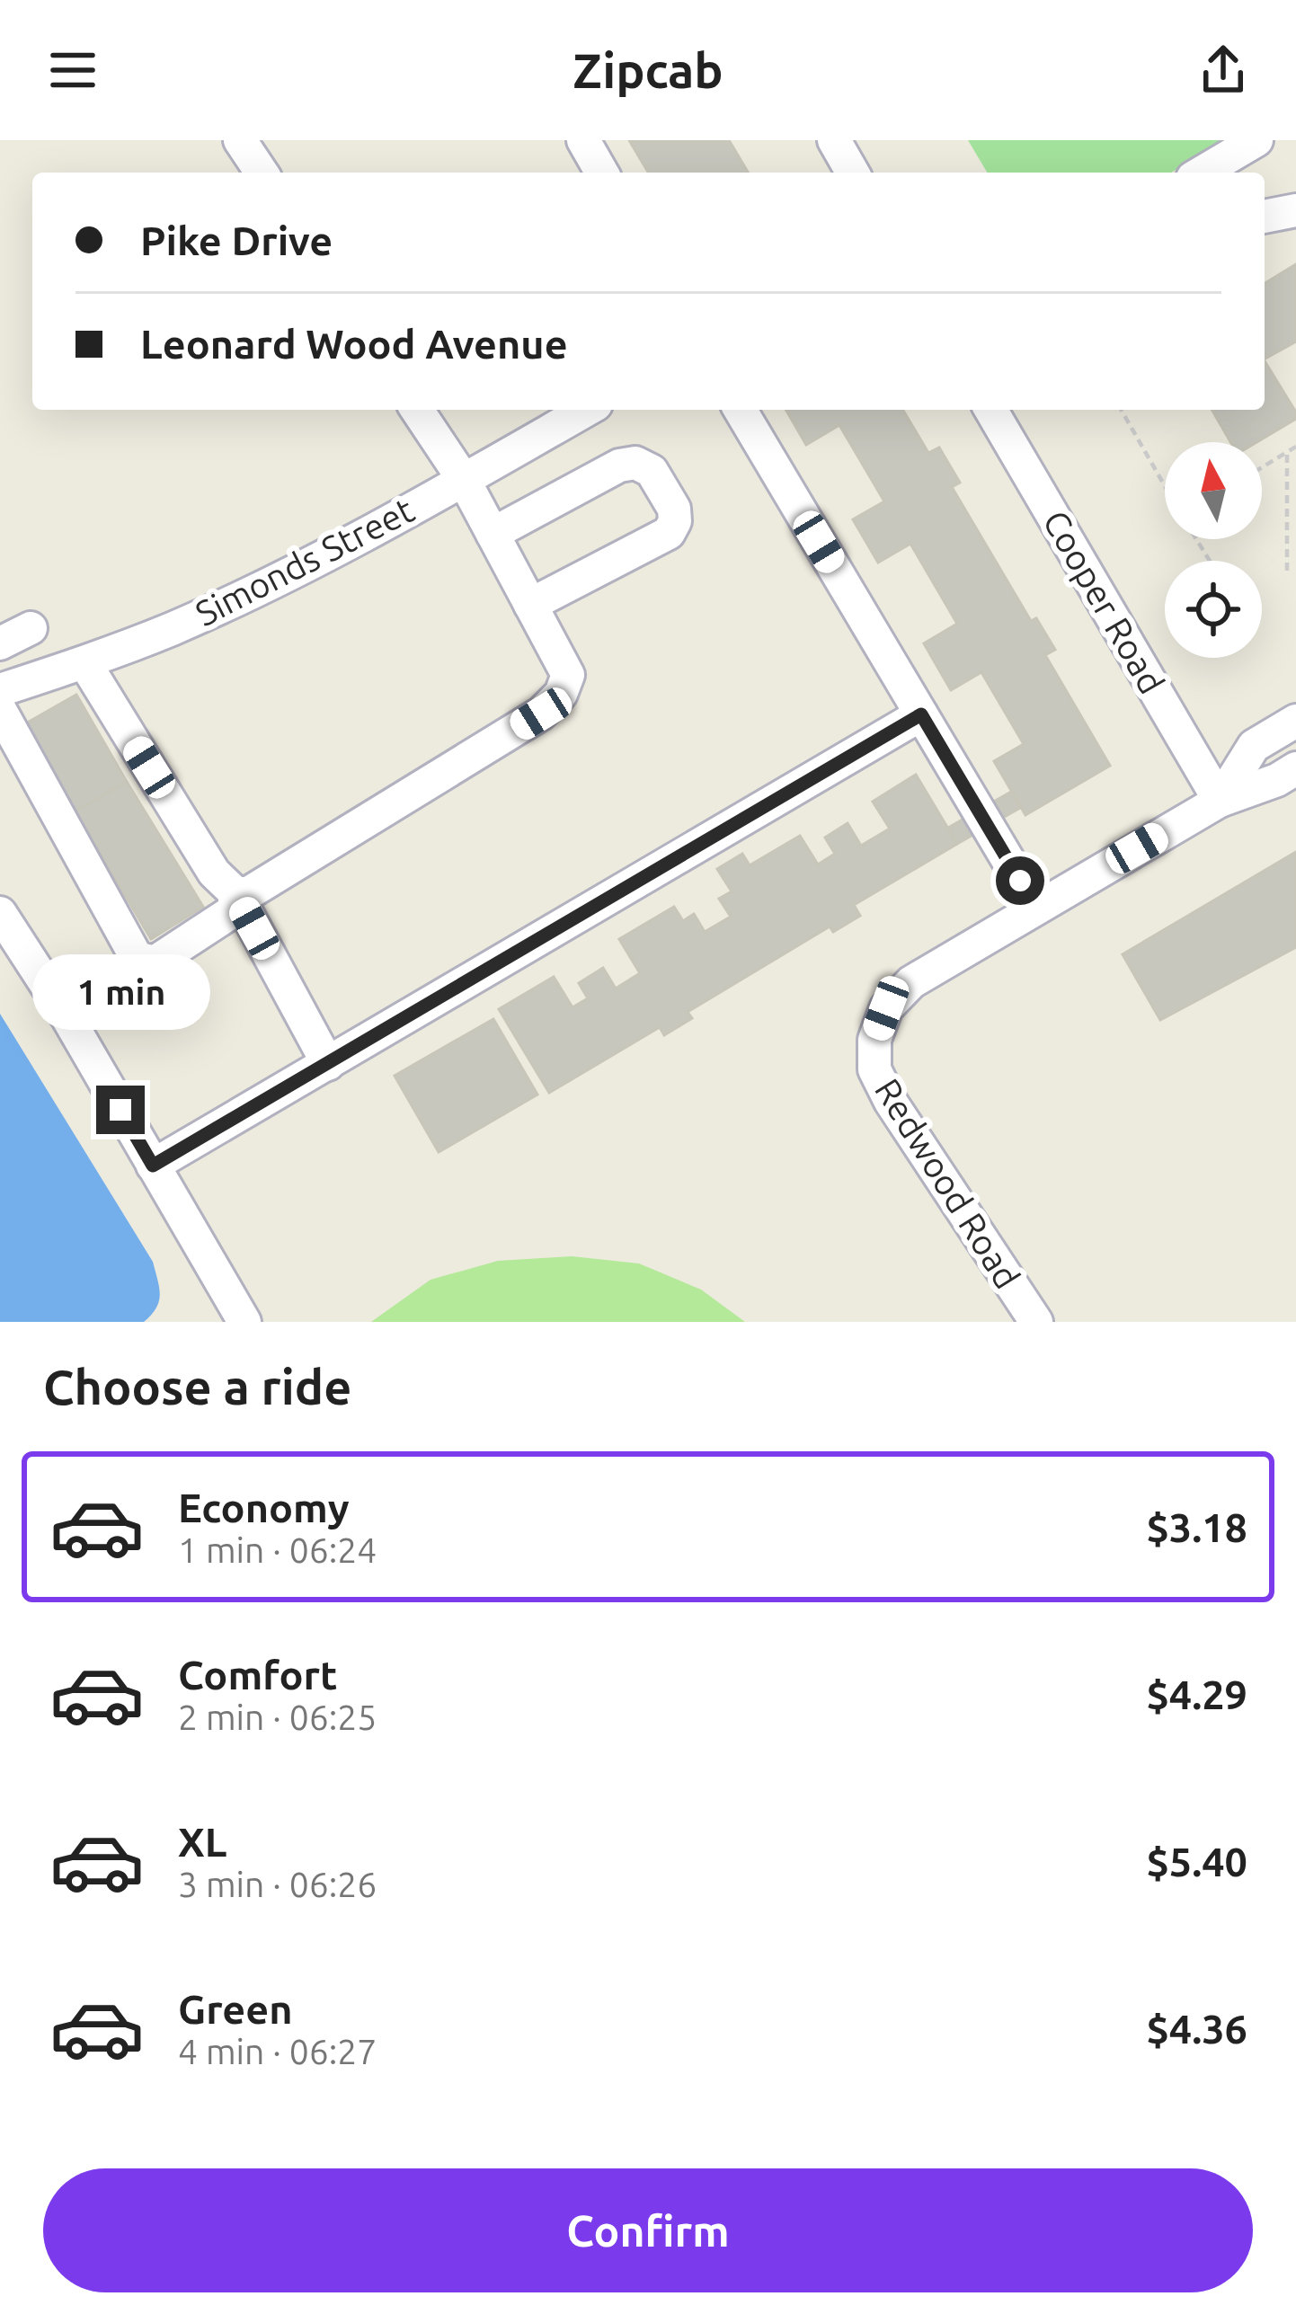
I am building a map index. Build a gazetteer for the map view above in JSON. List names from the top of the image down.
{
  "streets": {
    "street": ["Simonds Street", "Cooper Road", "Redwood Road"]
  },
  "north": "top",
  "page": {
    "header": "Zipcab",
    "banner": ["Pike Drive", "Leonard Wood Avenue"],
    "bubble": "1 min",
    "heading": "Choose a ride",
    "list": [
      {
        "name": "Economy",
        "note": "1 min · 06:24",
        "value": "$3.18"
      },
      {
        "name": "Comfort",
        "note": "2 min · 06:25",
        "value": "$4.29"
      },
      {
        "name": "XL",
        "note": "3 min · 06:26",
        "value": "$5.40"
      },
      {
        "name": "Green",
        "note": "4 min · 06:27",
        "value": "$4.36"
      }
    ],
    "buttons": "Confirm"
  }
}
